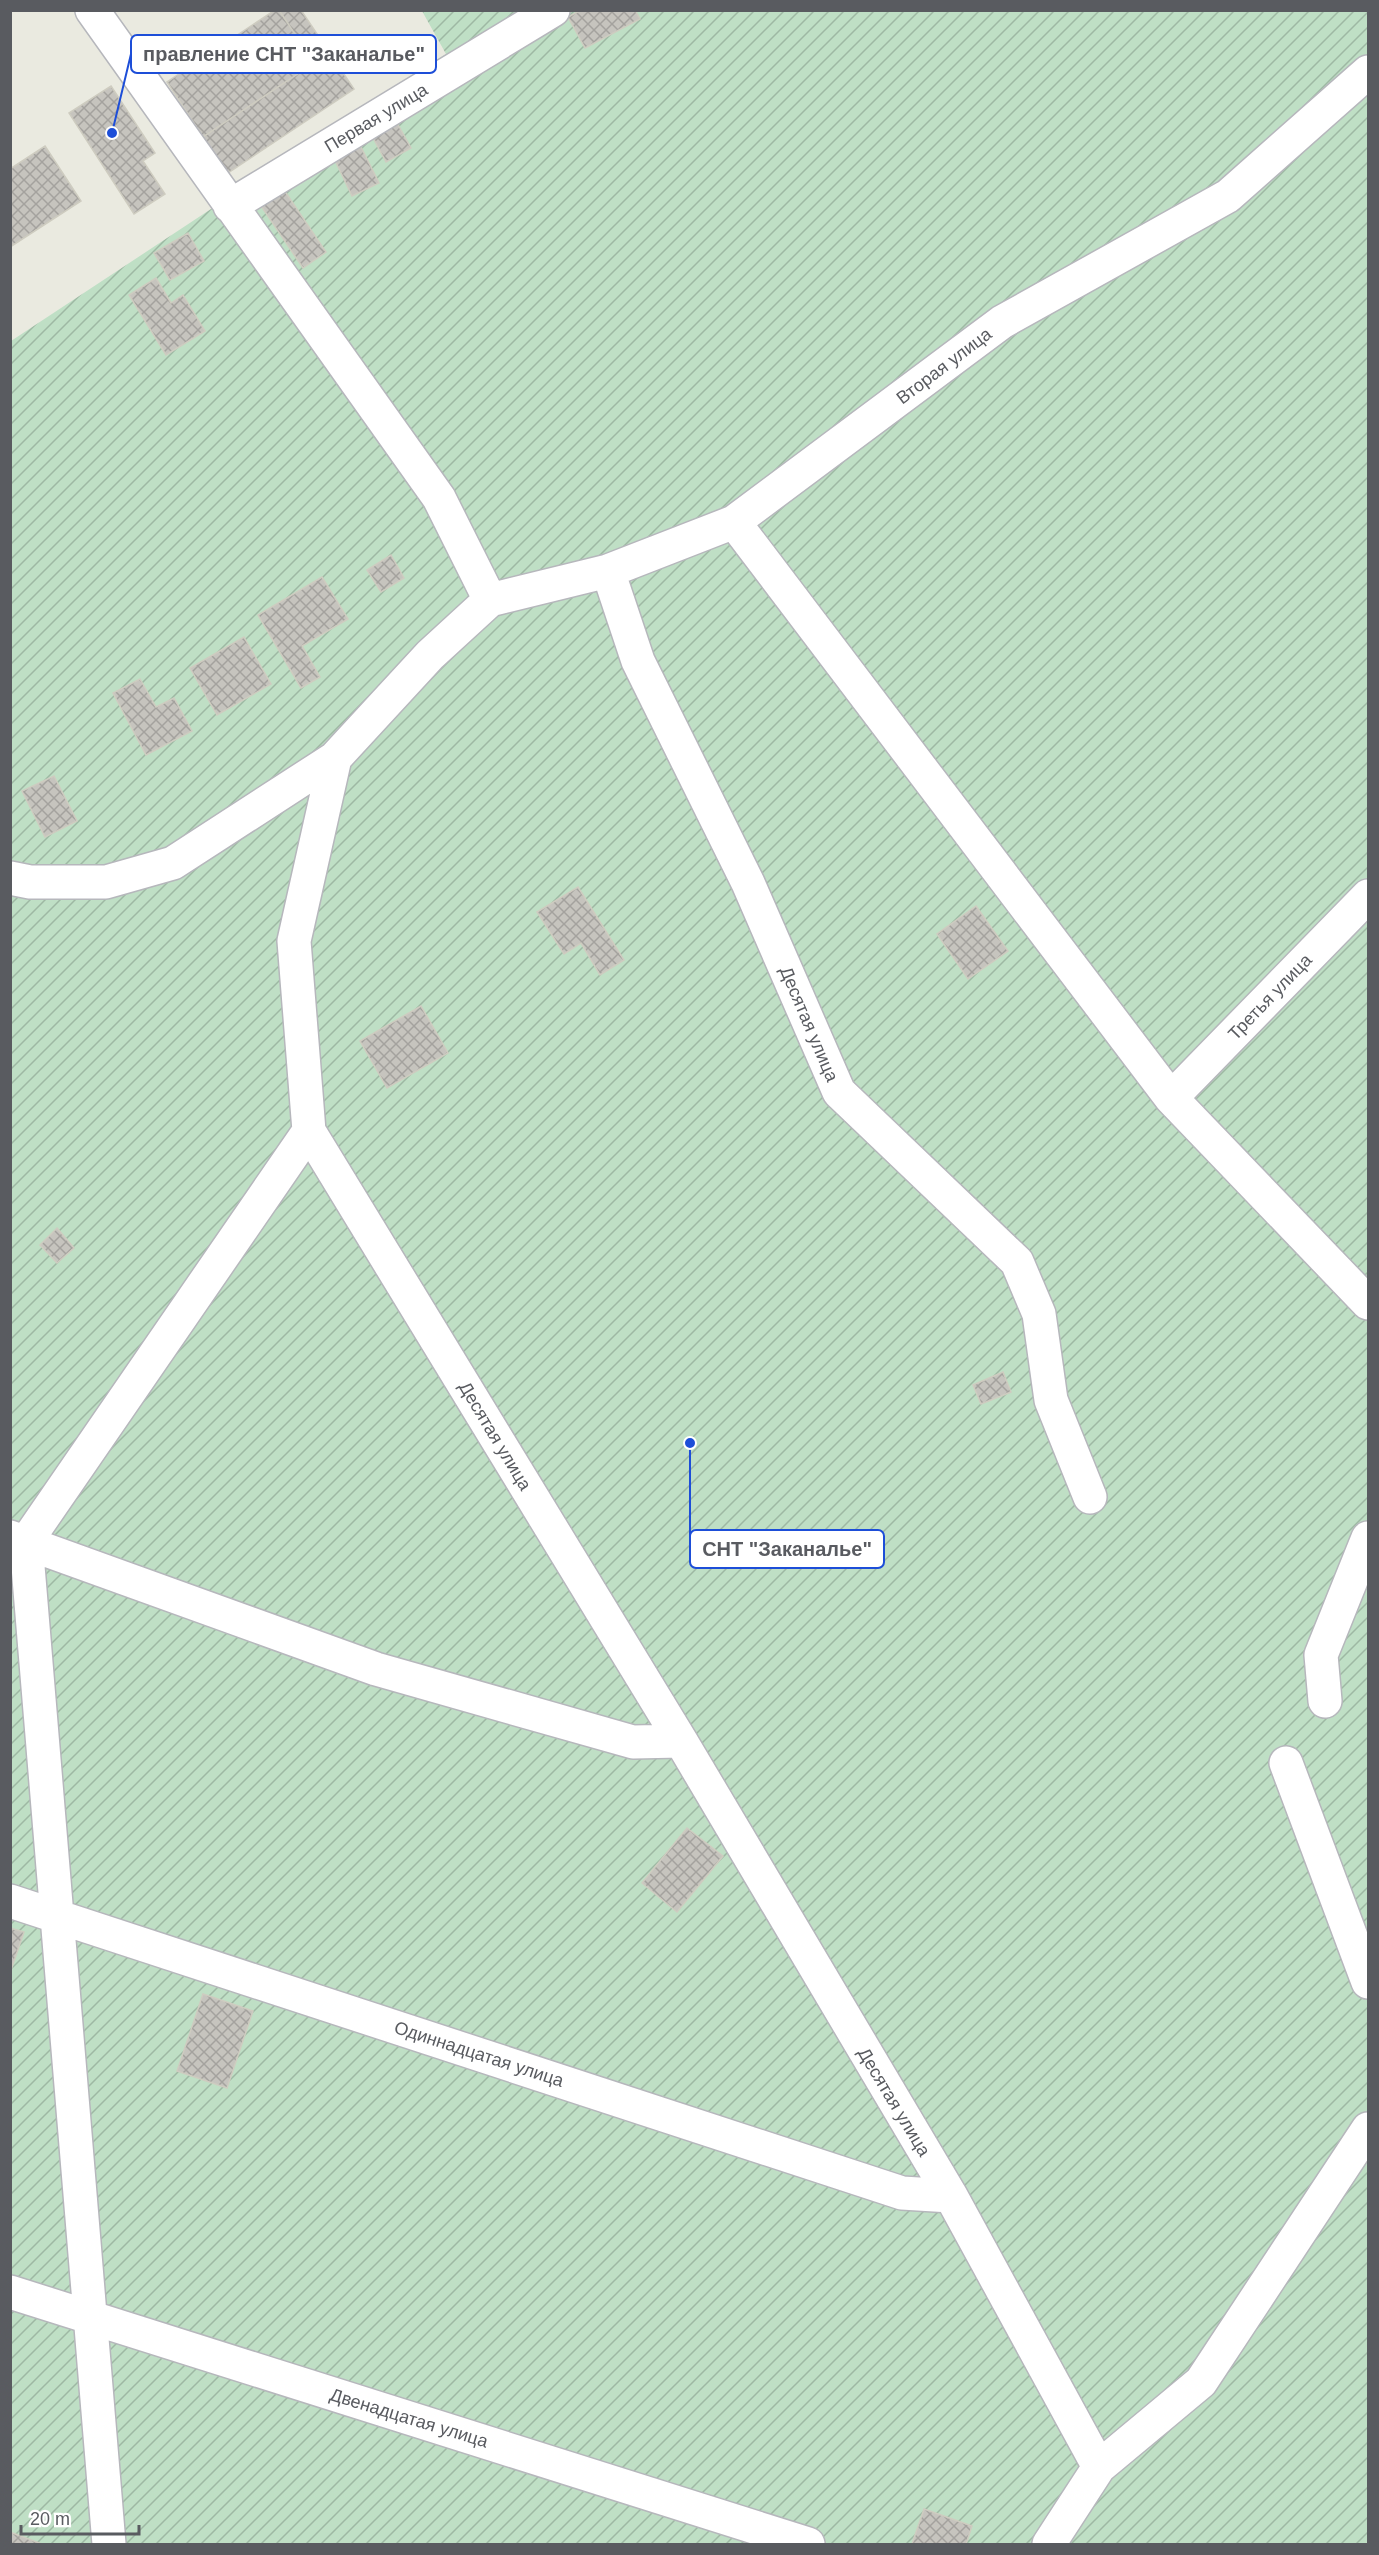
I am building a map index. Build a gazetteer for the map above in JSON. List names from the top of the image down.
{
  "streets": {
    "street": [
      "Первая улица",
      "Вторая улица",
      "Третья улица",
      "Десятая улица",
      "Одиннадцатая улица",
      "Двенадцатая улица"
    ]
  },
  "crossings": [
    ["Вторая улица", "Десятая улица"],
    ["Десятая улица", "Одиннадцатая улица"]
  ],
  "places": ["правление СНТ \"Заканалье\"", "СНТ \"Заканалье\""],
  "scale_bar": "20 m"
}
